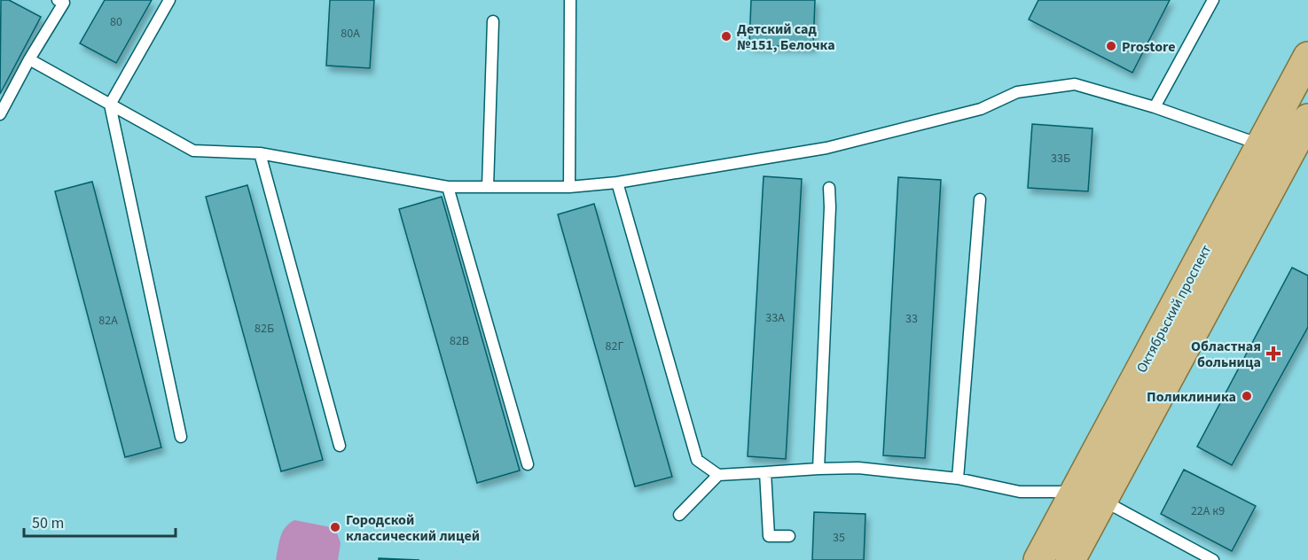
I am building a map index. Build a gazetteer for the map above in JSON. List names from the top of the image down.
{
  "streets": {
    "main road": ["Октябрьский проспект"]
  },
  "places": {
    "other": [
      "Детский сад №151, Белочка",
      "Prostore",
      "Поликлиника",
      "Городской классический лицей"
    ],
    "health": ["Областная больница"]
  },
  "house_numbers": [
    "80",
    "80А",
    "33Б",
    "33А",
    "33",
    "82А",
    "82Б",
    "82В",
    "82Г",
    "22А к9",
    "35"
  ],
  "scale_bar": "50 m"
}
